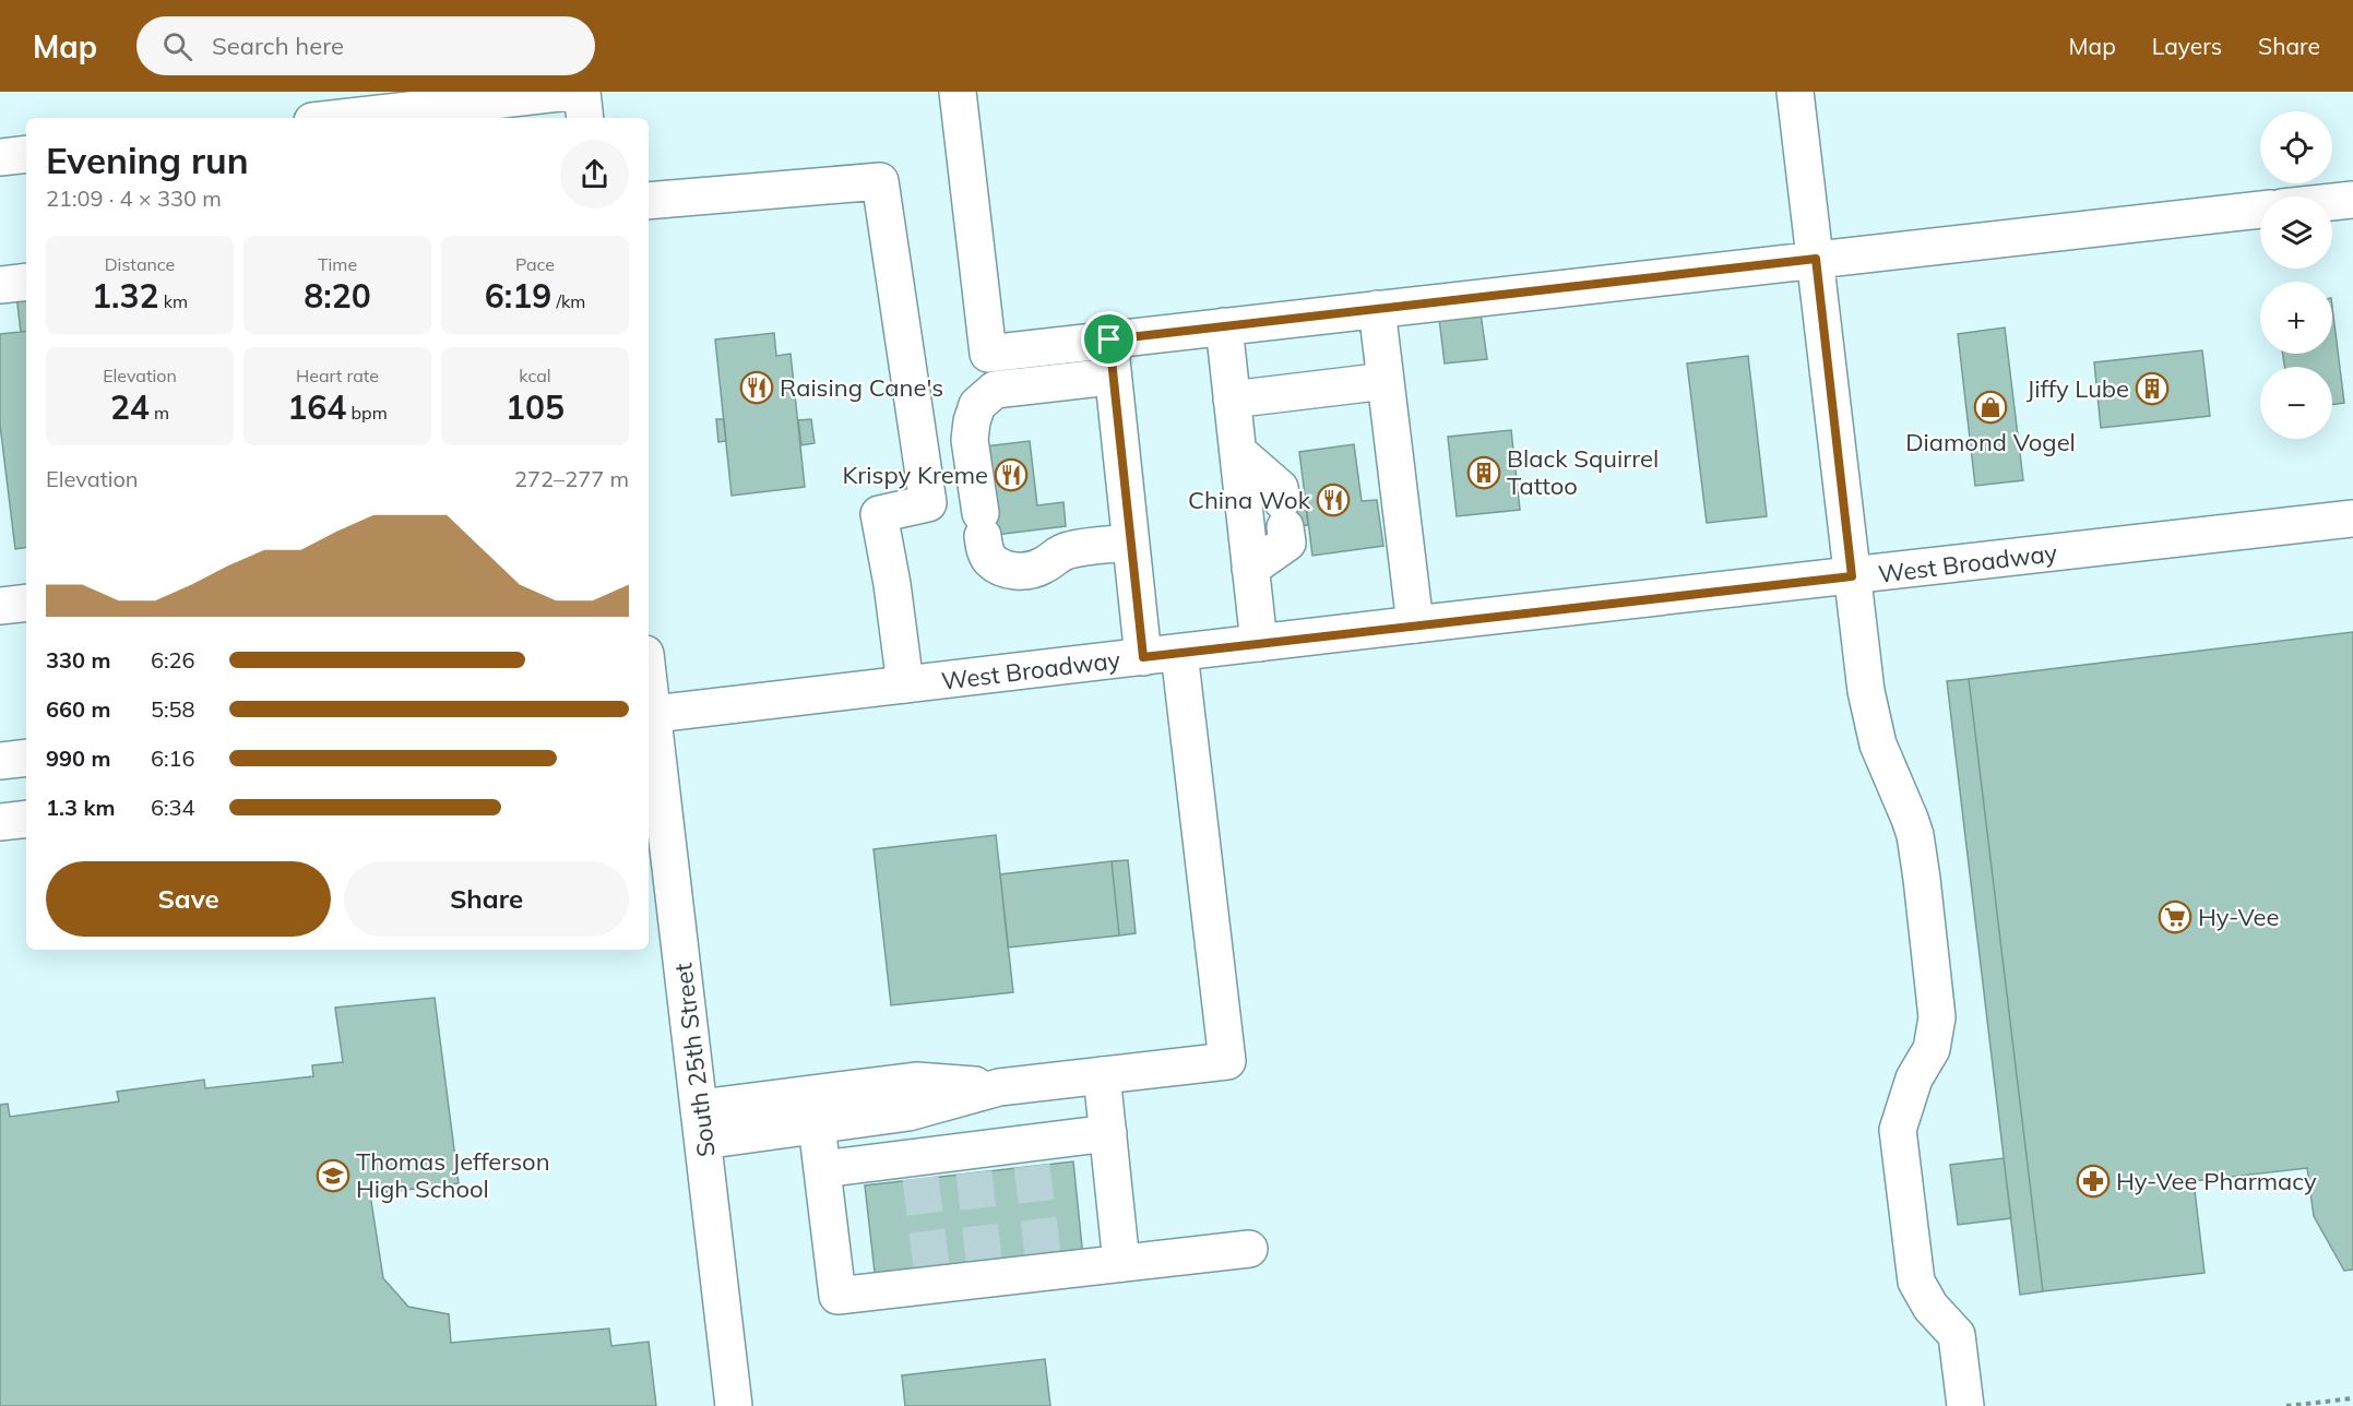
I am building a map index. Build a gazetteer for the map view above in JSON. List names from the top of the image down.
{
  "streets": {
    "main road": ["West Broadway", "South 25th Street"]
  },
  "crossings": [
    ["West Broadway", "South 25th Street"]
  ],
  "places": {
    "restaurant": ["Raising Cane's", "Krispy Kreme", "China Wok"],
    "building": ["Jiffy Lube", "Black Squirrel Tattoo"],
    "shop": ["Diamond Vogel"],
    "supermarket": ["Hy-Vee"],
    "school or university": ["Thomas Jefferson High School"],
    "pharmacy": ["Hy-Vee Pharmacy"]
  },
  "page": {
    "header": "Map",
    "search": "Search here",
    "nav": ["Map", "Layers", "Share"],
    "map_buttons": ["+", "−"],
    "heading": ["Evening run", "21:09 · 4 × 330 m"],
    "stats": [
      ["Distance", "1.32 km"],
      ["Time", "8:20"],
      ["Pace", "6:19 /km"],
      ["Elevation", "24 m"],
      ["Heart rate", "164 bpm"],
      ["kcal", "105"]
    ],
    "chart": ["Elevation", "272–277 m"],
    "list": [
      {
        "name": "330 m",
        "note": "6:26"
      },
      {
        "name": "660 m",
        "note": "5:58"
      },
      {
        "name": "990 m",
        "note": "6:16"
      },
      {
        "name": "1.3 km",
        "note": "6:34"
      }
    ],
    "buttons": ["Save", "Share"]
  }
}
